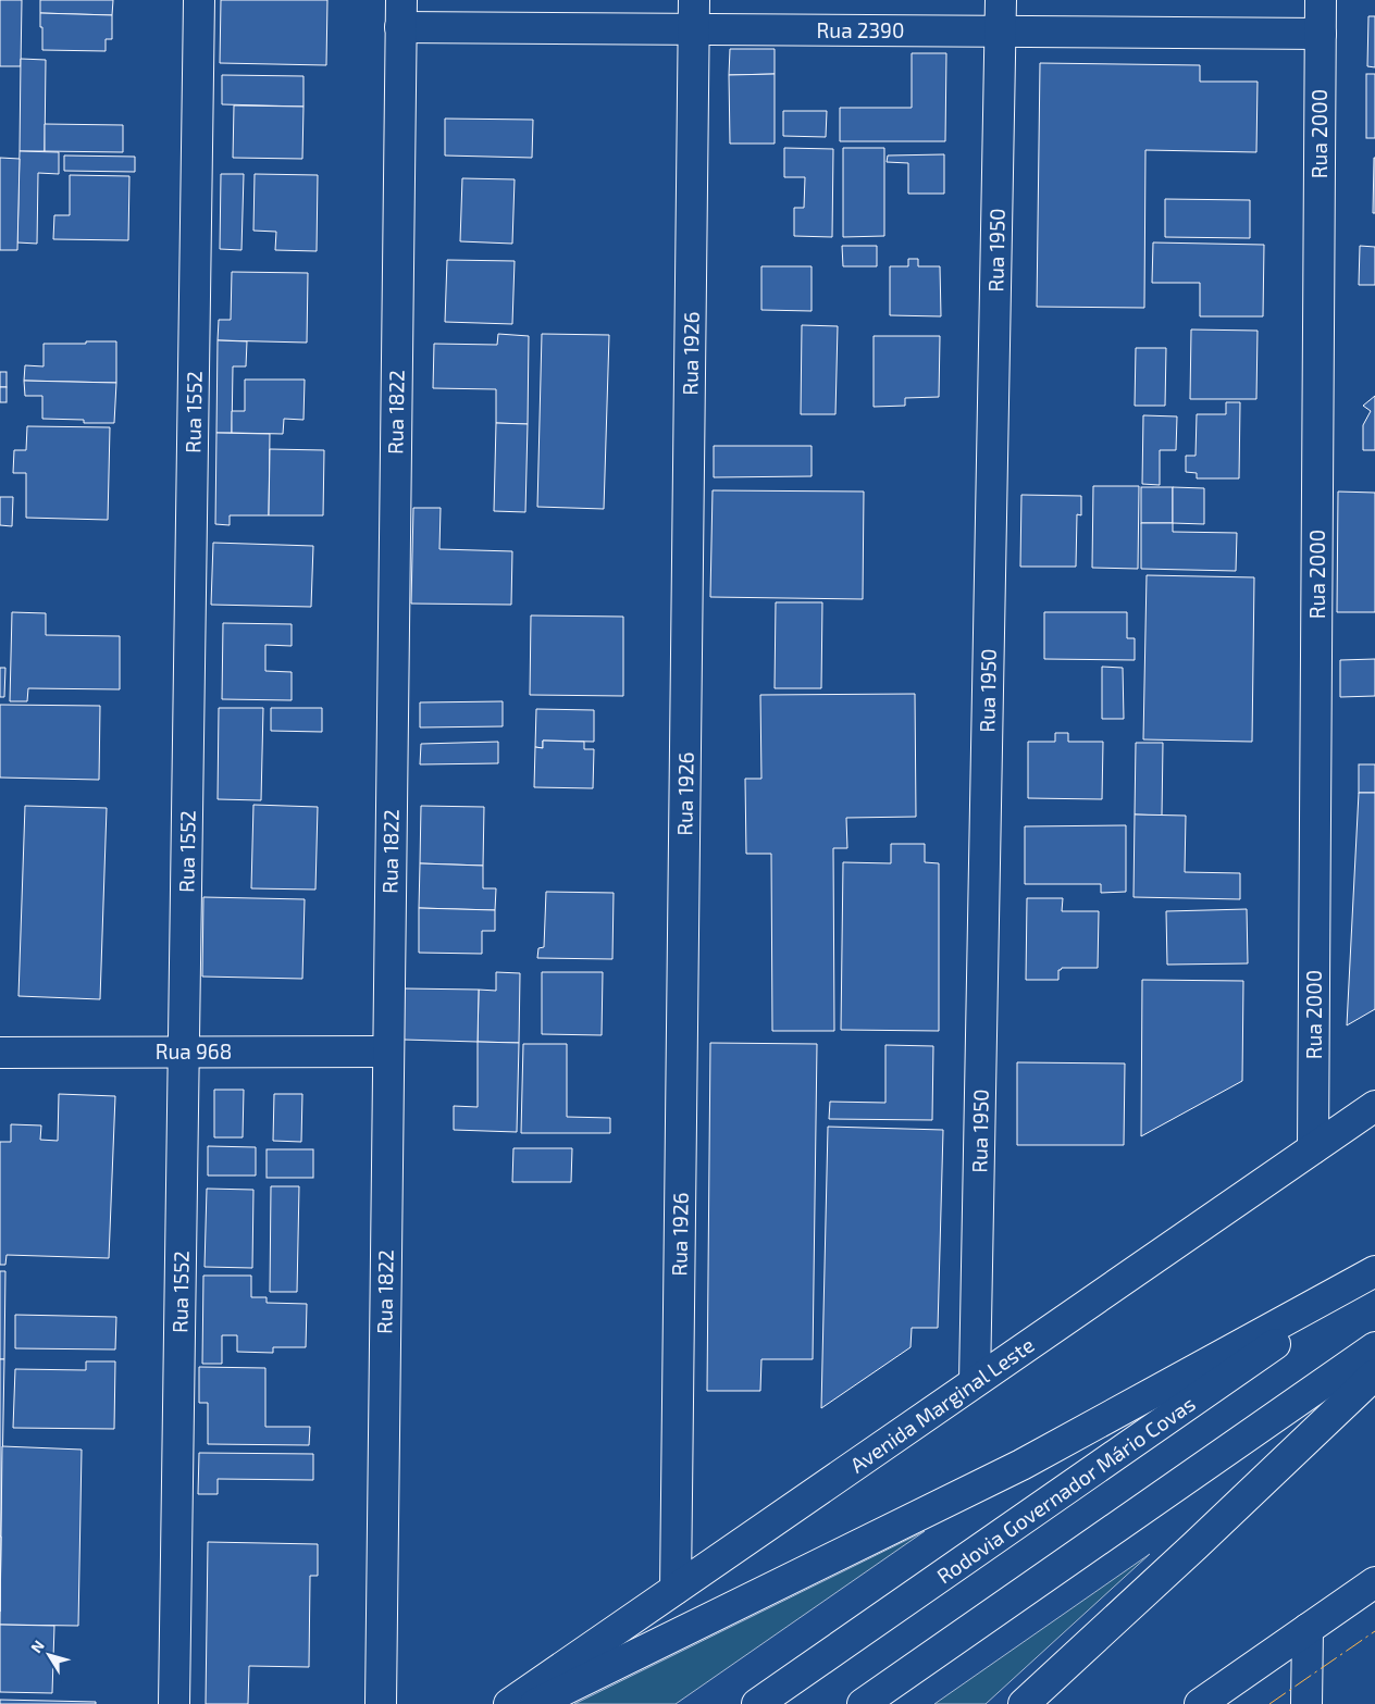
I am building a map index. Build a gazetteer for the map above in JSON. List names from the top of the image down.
{
  "streets": {
    "main road": [
      "Rua 2390",
      "Rua 2000",
      "Rua 1950",
      "Rua 1926",
      "Rua 1552",
      "Rua 1822",
      "Rua 968",
      "Avenida Marginal Leste",
      "Rodovia Governador Mário Covas"
    ]
  },
  "crossings": [
    ["Rua 2390", "Rua 2000"],
    ["Rua 2390", "Rua 1950"],
    ["Rua 2390", "Rua 1926"],
    ["Rua 2390", "Rua 1822"],
    ["Rua 2000", "Avenida Marginal Leste"],
    ["Rua 1950", "Avenida Marginal Leste"],
    ["Rua 1926", "Avenida Marginal Leste"],
    ["Rua 1552", "Rua 968"],
    ["Rua 1822", "Rua 968"]
  ],
  "north": "top left"
}
